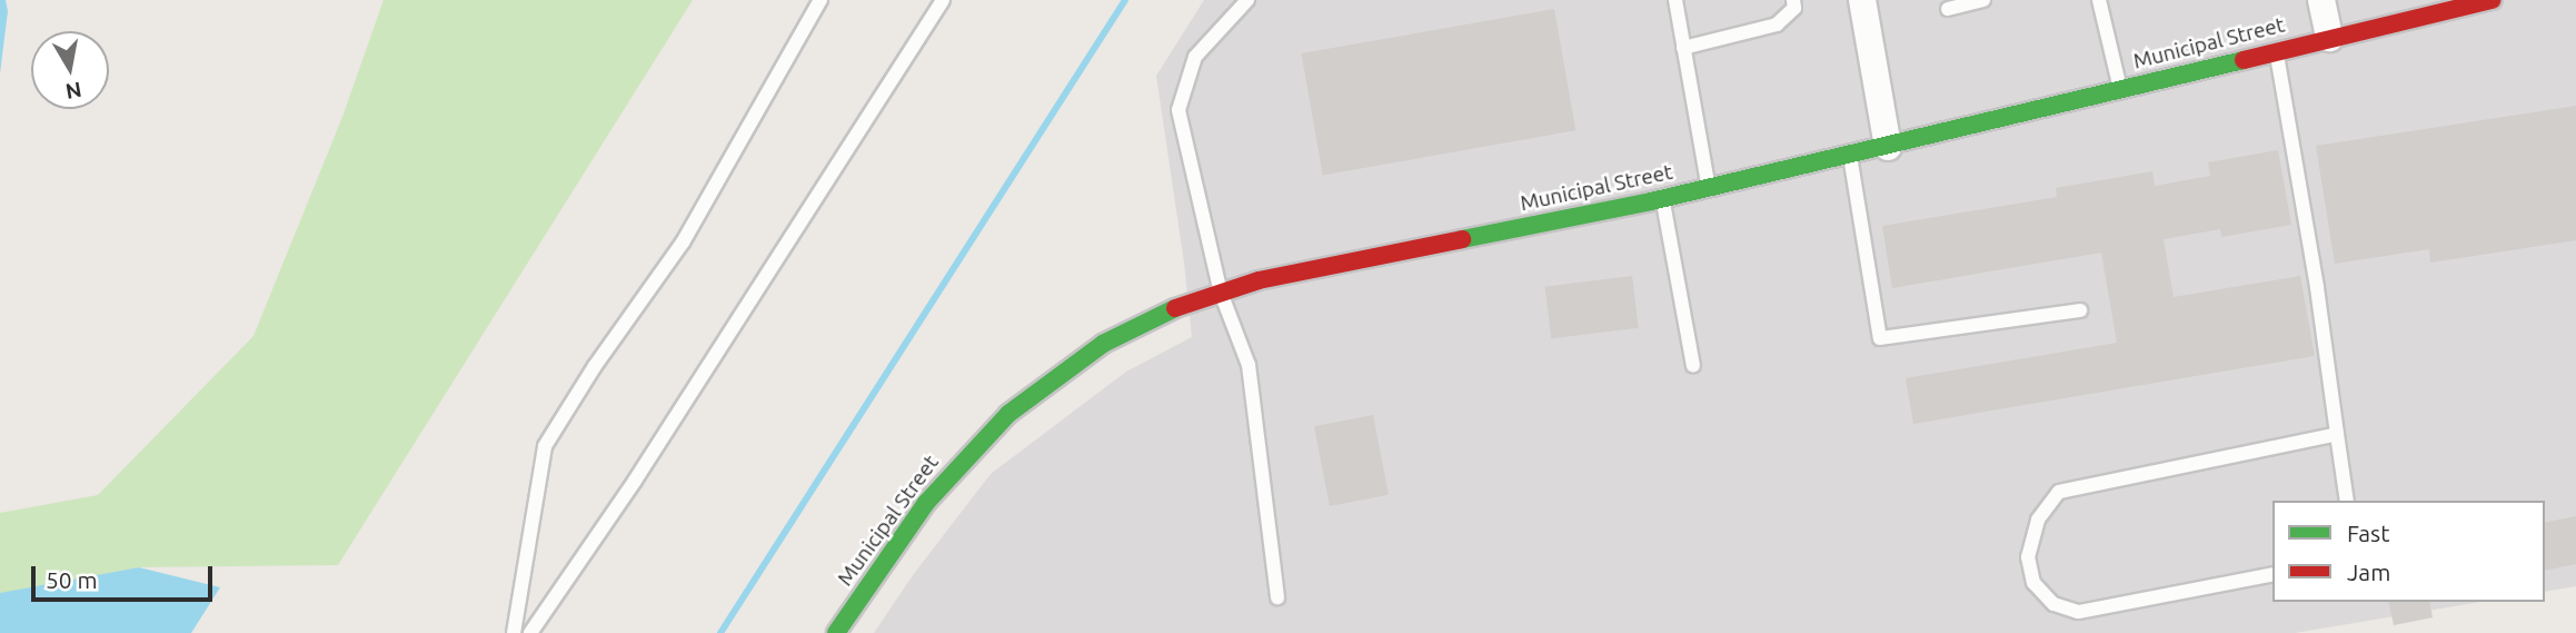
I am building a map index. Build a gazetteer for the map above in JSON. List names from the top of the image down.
{
  "streets": {
    "street": ["Municipal Street"]
  },
  "legend": ["Fast", "Jam"],
  "scale_bar": "50 m",
  "north": "bottom"
}
